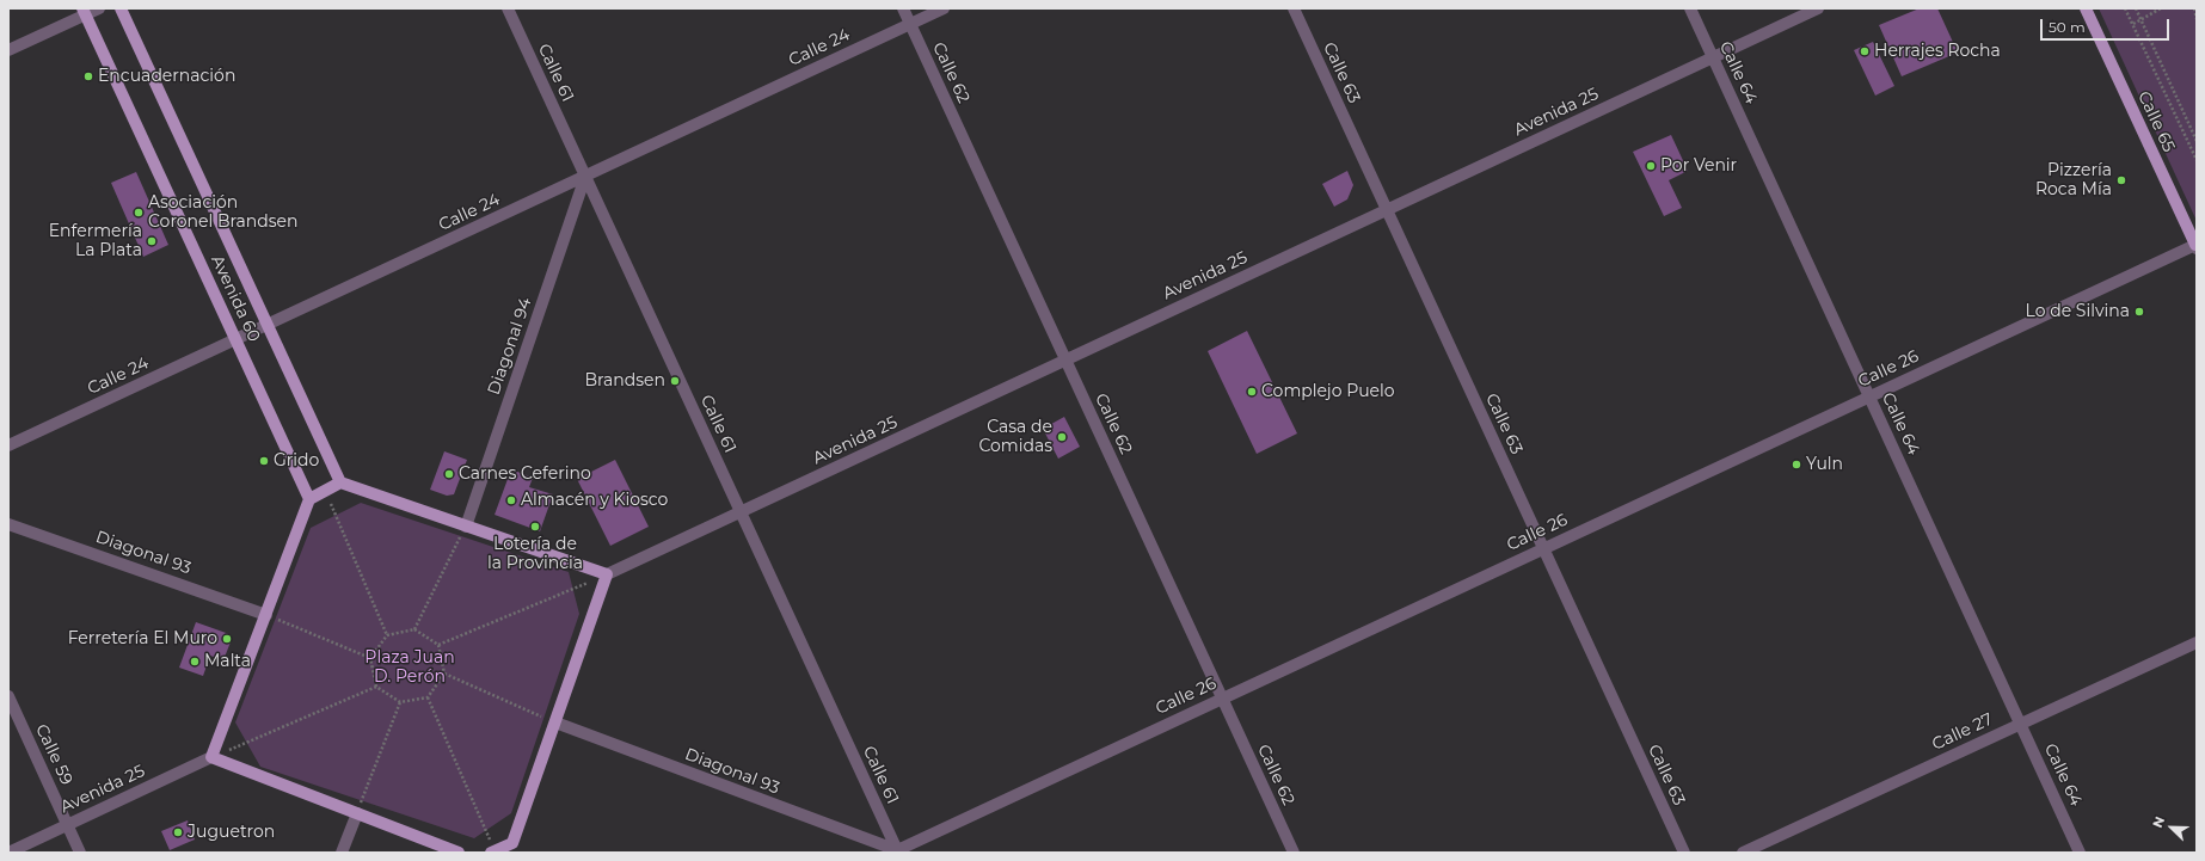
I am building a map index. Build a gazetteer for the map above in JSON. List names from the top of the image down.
{
  "streets": {
    "main road": ["Calle 65", "Avenida 60"],
    "street": [
      "Calle 24",
      "Calle 61",
      "Calle 62",
      "Calle 63",
      "Calle 64",
      "Avenida 25",
      "Diagonal 94",
      "Calle 26",
      "Diagonal 93",
      "Calle 27",
      "Calle 59"
    ]
  },
  "crossings": [
    ["Calle 24", "Calle 61"],
    ["Calle 24", "Calle 62"],
    ["Calle 24", "Avenida 60"],
    ["Calle 24", "Diagonal 94"],
    ["Calle 61", "Avenida 25"],
    ["Calle 61", "Diagonal 94"],
    ["Calle 61", "Calle 26"],
    ["Calle 61", "Diagonal 93"],
    ["Calle 62", "Avenida 25"],
    ["Calle 62", "Calle 26"],
    ["Calle 63", "Avenida 25"],
    ["Calle 63", "Calle 26"],
    ["Calle 64", "Avenida 25"],
    ["Calle 64", "Calle 26"],
    ["Calle 64", "Calle 27"],
    ["Avenida 25", "Calle 59"],
    ["Calle 65", "Calle 26"],
    ["Calle 26", "Diagonal 93"]
  ],
  "parks": ["Plaza Juan D. Perón"],
  "places": [
    "Herrajes Rocha",
    "Encuadernación",
    "Por Venir",
    "Pizzería Roca Mía",
    "Asociación Coronel Brandsen",
    "Enfermería La Plata",
    "Lo de Silvina",
    "Brandsen",
    "Complejo Puelo",
    "Casa de Comidas",
    "Grido",
    "Yuln",
    "Carnes Ceferino",
    "Almacén y Kiosco",
    "Lotería de la Provincia",
    "Ferretería El Muro",
    "Malta",
    "Juguetron"
  ],
  "scale_bar": "50 m",
  "north": "top left"
}
